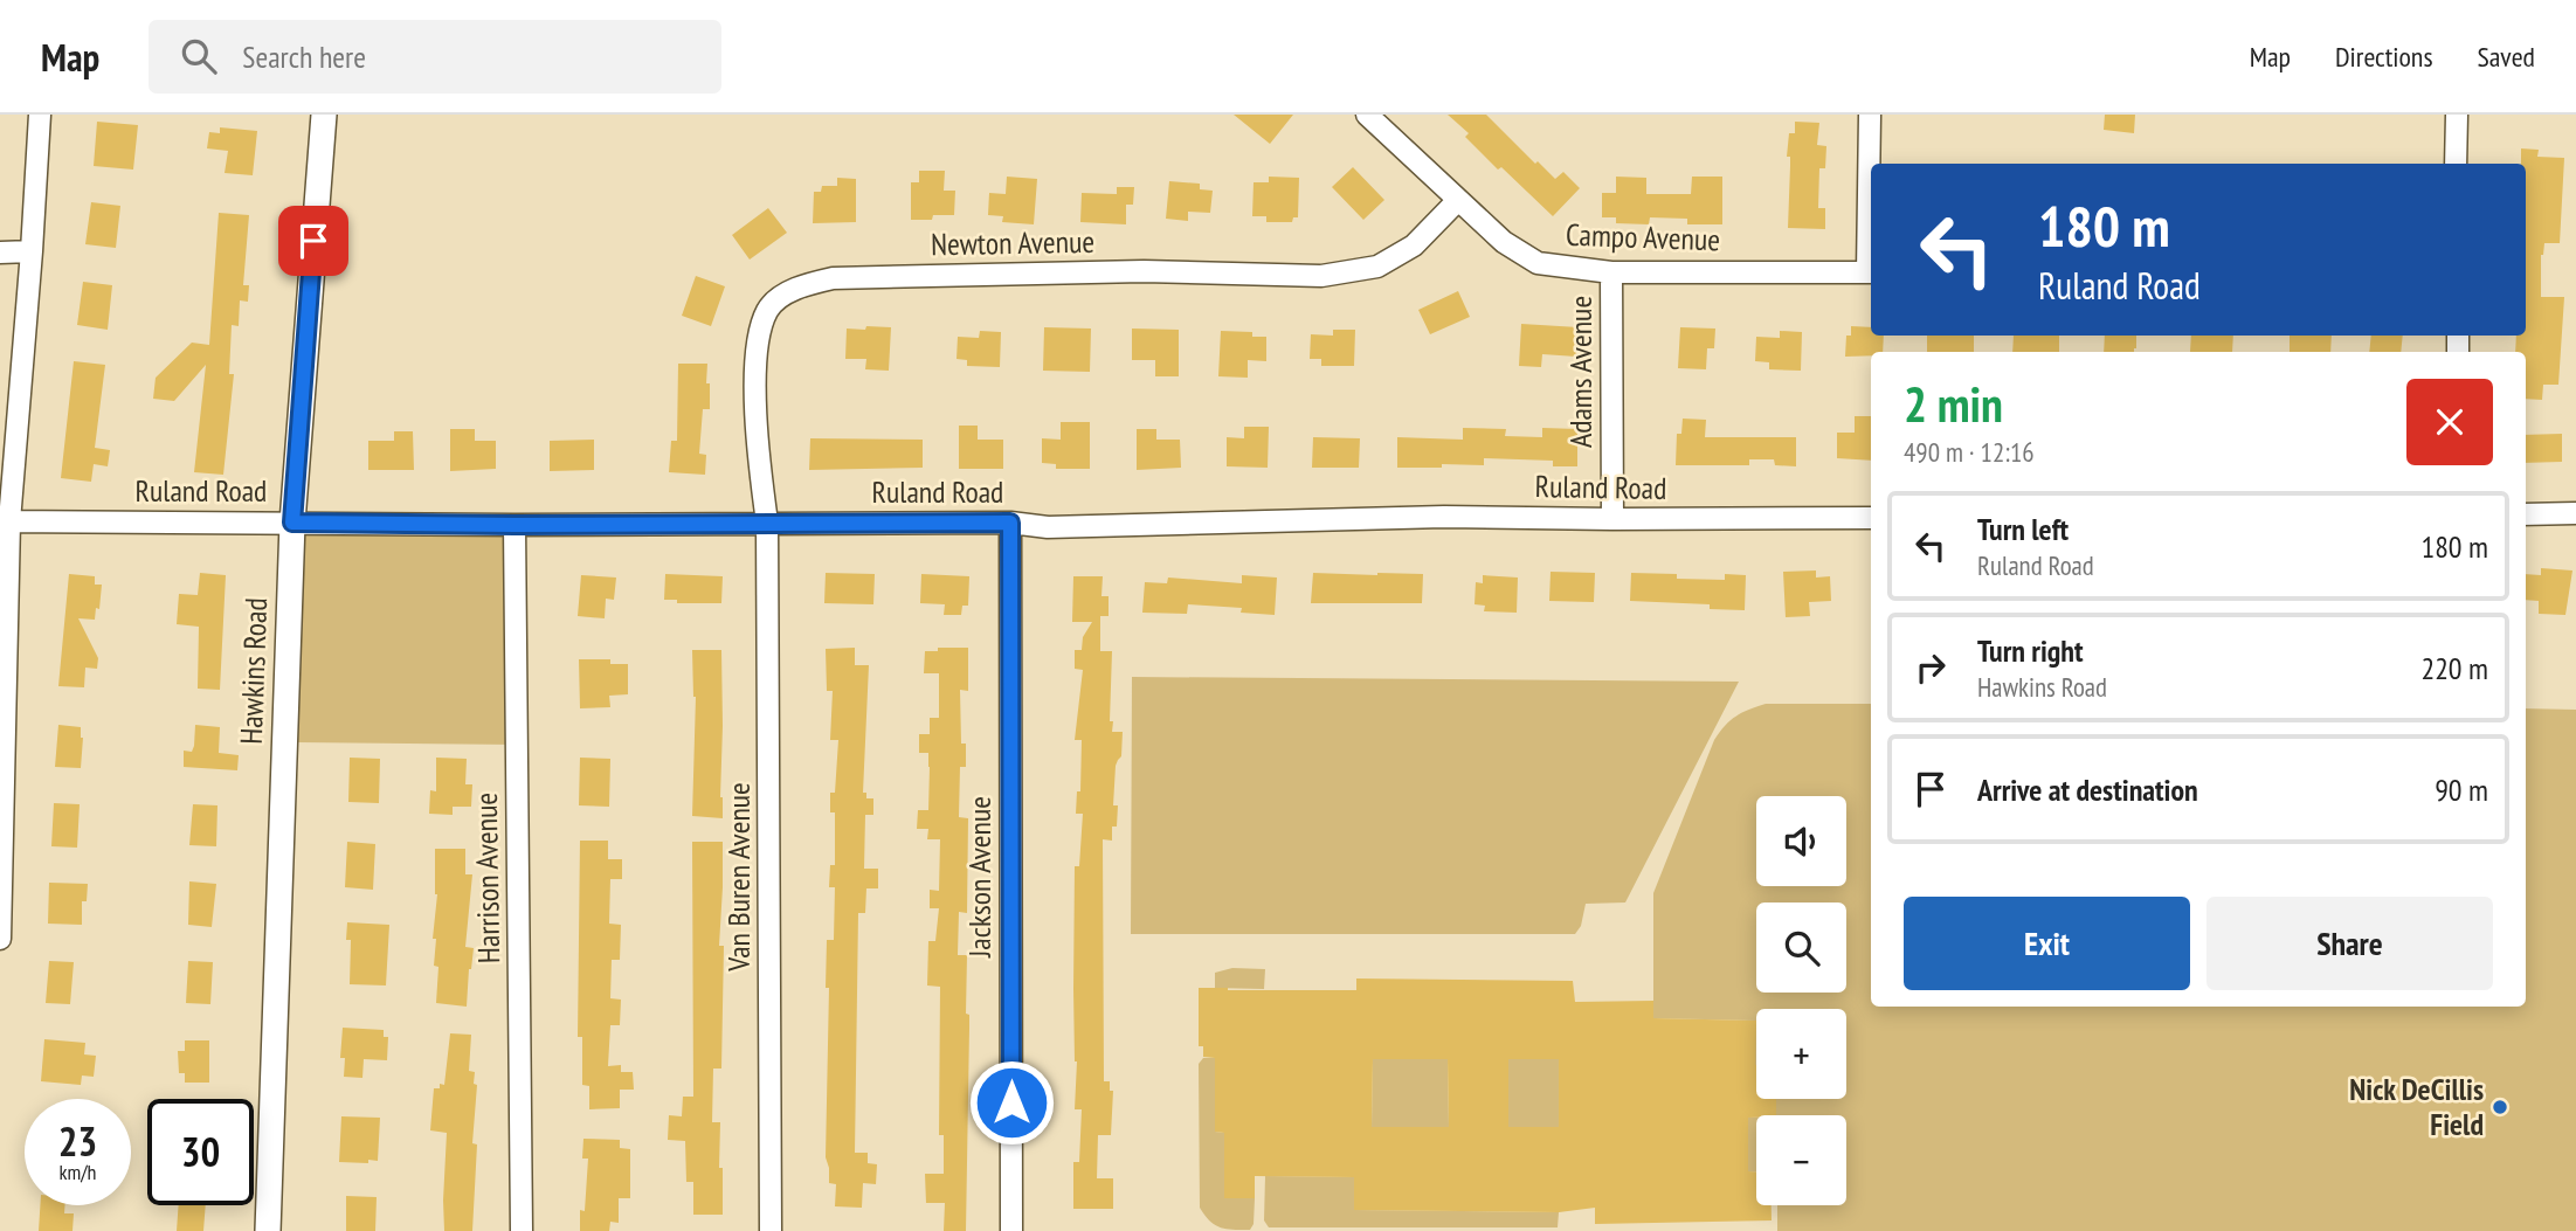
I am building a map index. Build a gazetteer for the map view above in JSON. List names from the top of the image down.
{
  "streets": {
    "street": [
      "Campo Avenue",
      "Newton Avenue",
      "Adams Avenue",
      "Ruland Road",
      "Hawkins Road",
      "Van Buren Avenue",
      "Jackson Avenue",
      "Harrison Avenue"
    ]
  },
  "crossings": [
    ["Campo Avenue", "Newton Avenue"],
    ["Campo Avenue", "Adams Avenue"],
    ["Newton Avenue", "Ruland Road"],
    ["Newton Avenue", "Van Buren Avenue"],
    ["Adams Avenue", "Ruland Road"],
    ["Ruland Road", "Hawkins Road"],
    ["Ruland Road", "Van Buren Avenue"],
    ["Ruland Road", "Jackson Avenue"],
    ["Ruland Road", "Harrison Avenue"]
  ],
  "places": ["Nick DeCillis Field"],
  "page": {
    "header": "Map",
    "search": "Search here",
    "nav": ["Map", "Directions", "Saved"],
    "turn": ["180 m", "Ruland Road"],
    "heading": ["2 min", "490 m · 12:16"],
    "list": [
      {
        "name": "Turn left",
        "note": "Ruland Road",
        "value": "180 m"
      },
      {
        "name": "Turn right",
        "note": "Hawkins Road",
        "value": "220 m"
      },
      {
        "name": "Arrive at destination",
        "value": "90 m"
      }
    ],
    "map_buttons": ["+", "−"],
    "buttons": ["Exit", "Share"],
    "speed": "23 km/h",
    "limit": "30"
  }
}
